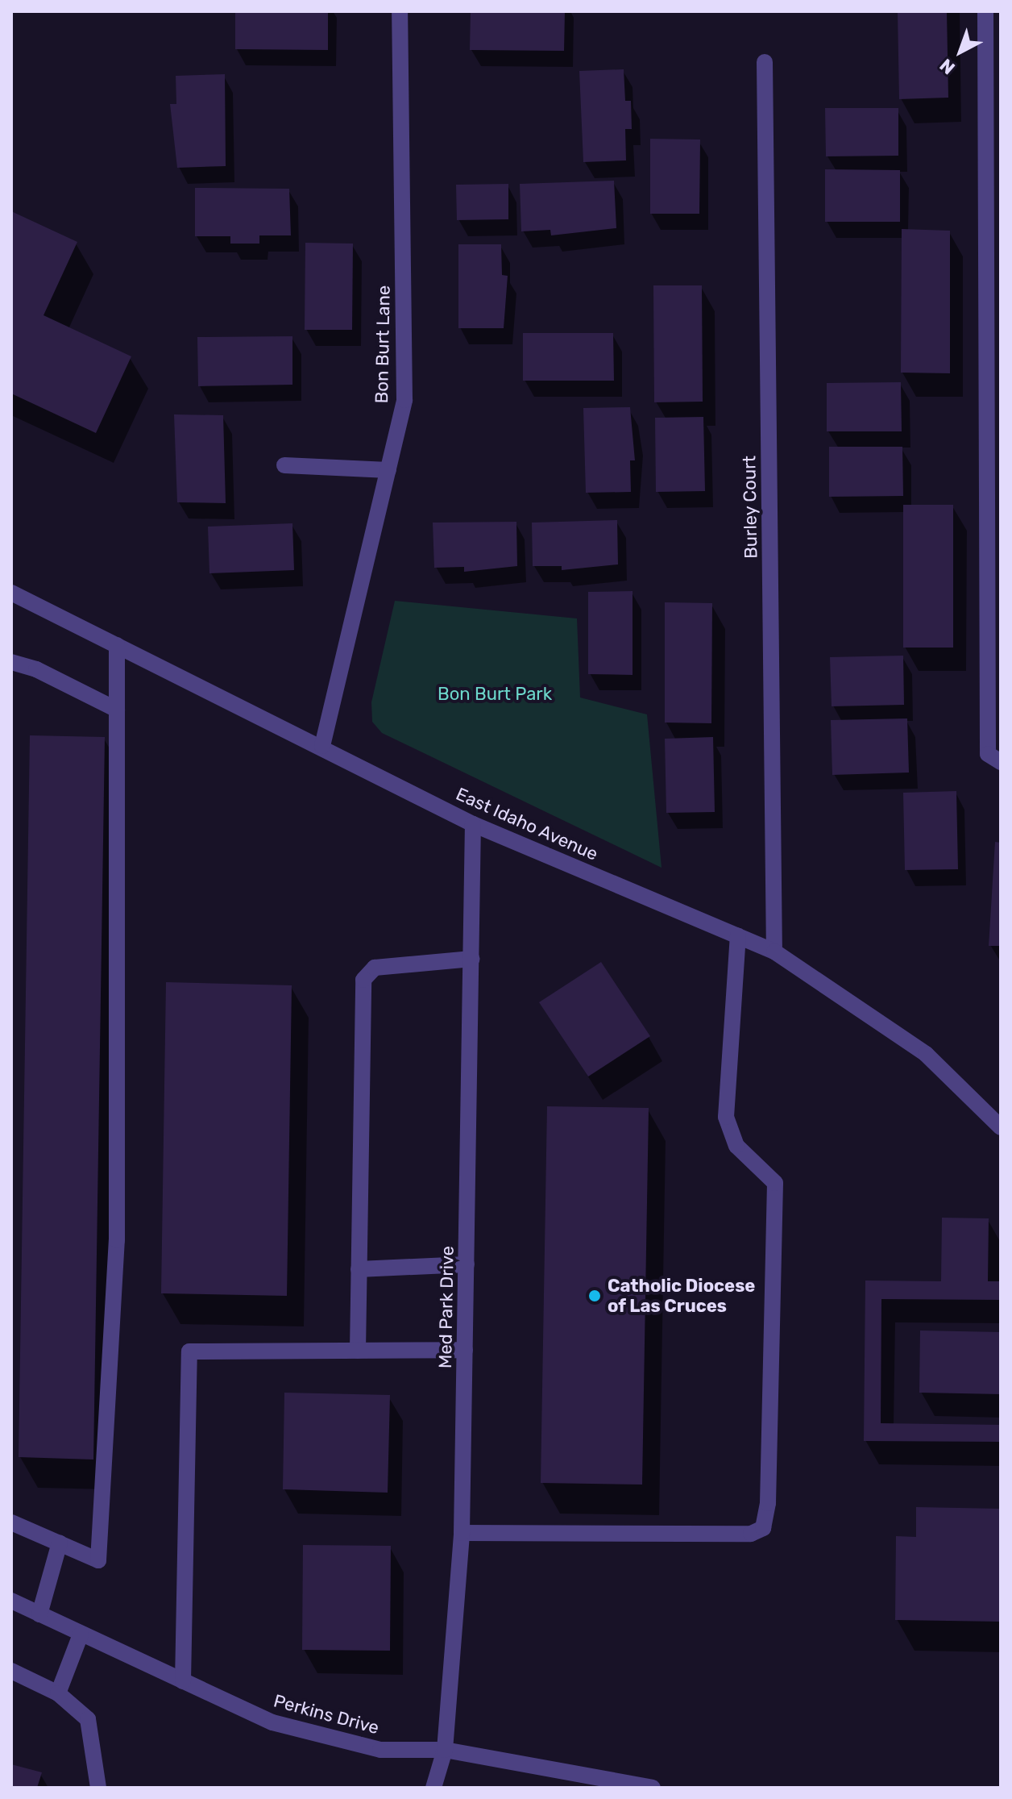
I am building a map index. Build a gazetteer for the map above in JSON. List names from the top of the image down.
{
  "streets": {
    "street": [
      "Bon Burt Lane",
      "Burley Court",
      "East Idaho Avenue",
      "Med Park Drive",
      "Perkins Drive"
    ]
  },
  "crossings": [
    ["Bon Burt Lane", "East Idaho Avenue"],
    ["Burley Court", "East Idaho Avenue"],
    ["East Idaho Avenue", "Med Park Drive"],
    ["Med Park Drive", "Perkins Drive"]
  ],
  "parks": ["Bon Burt Park"],
  "places": ["Catholic Diocese of Las Cruces"],
  "north": "bottom left"
}
